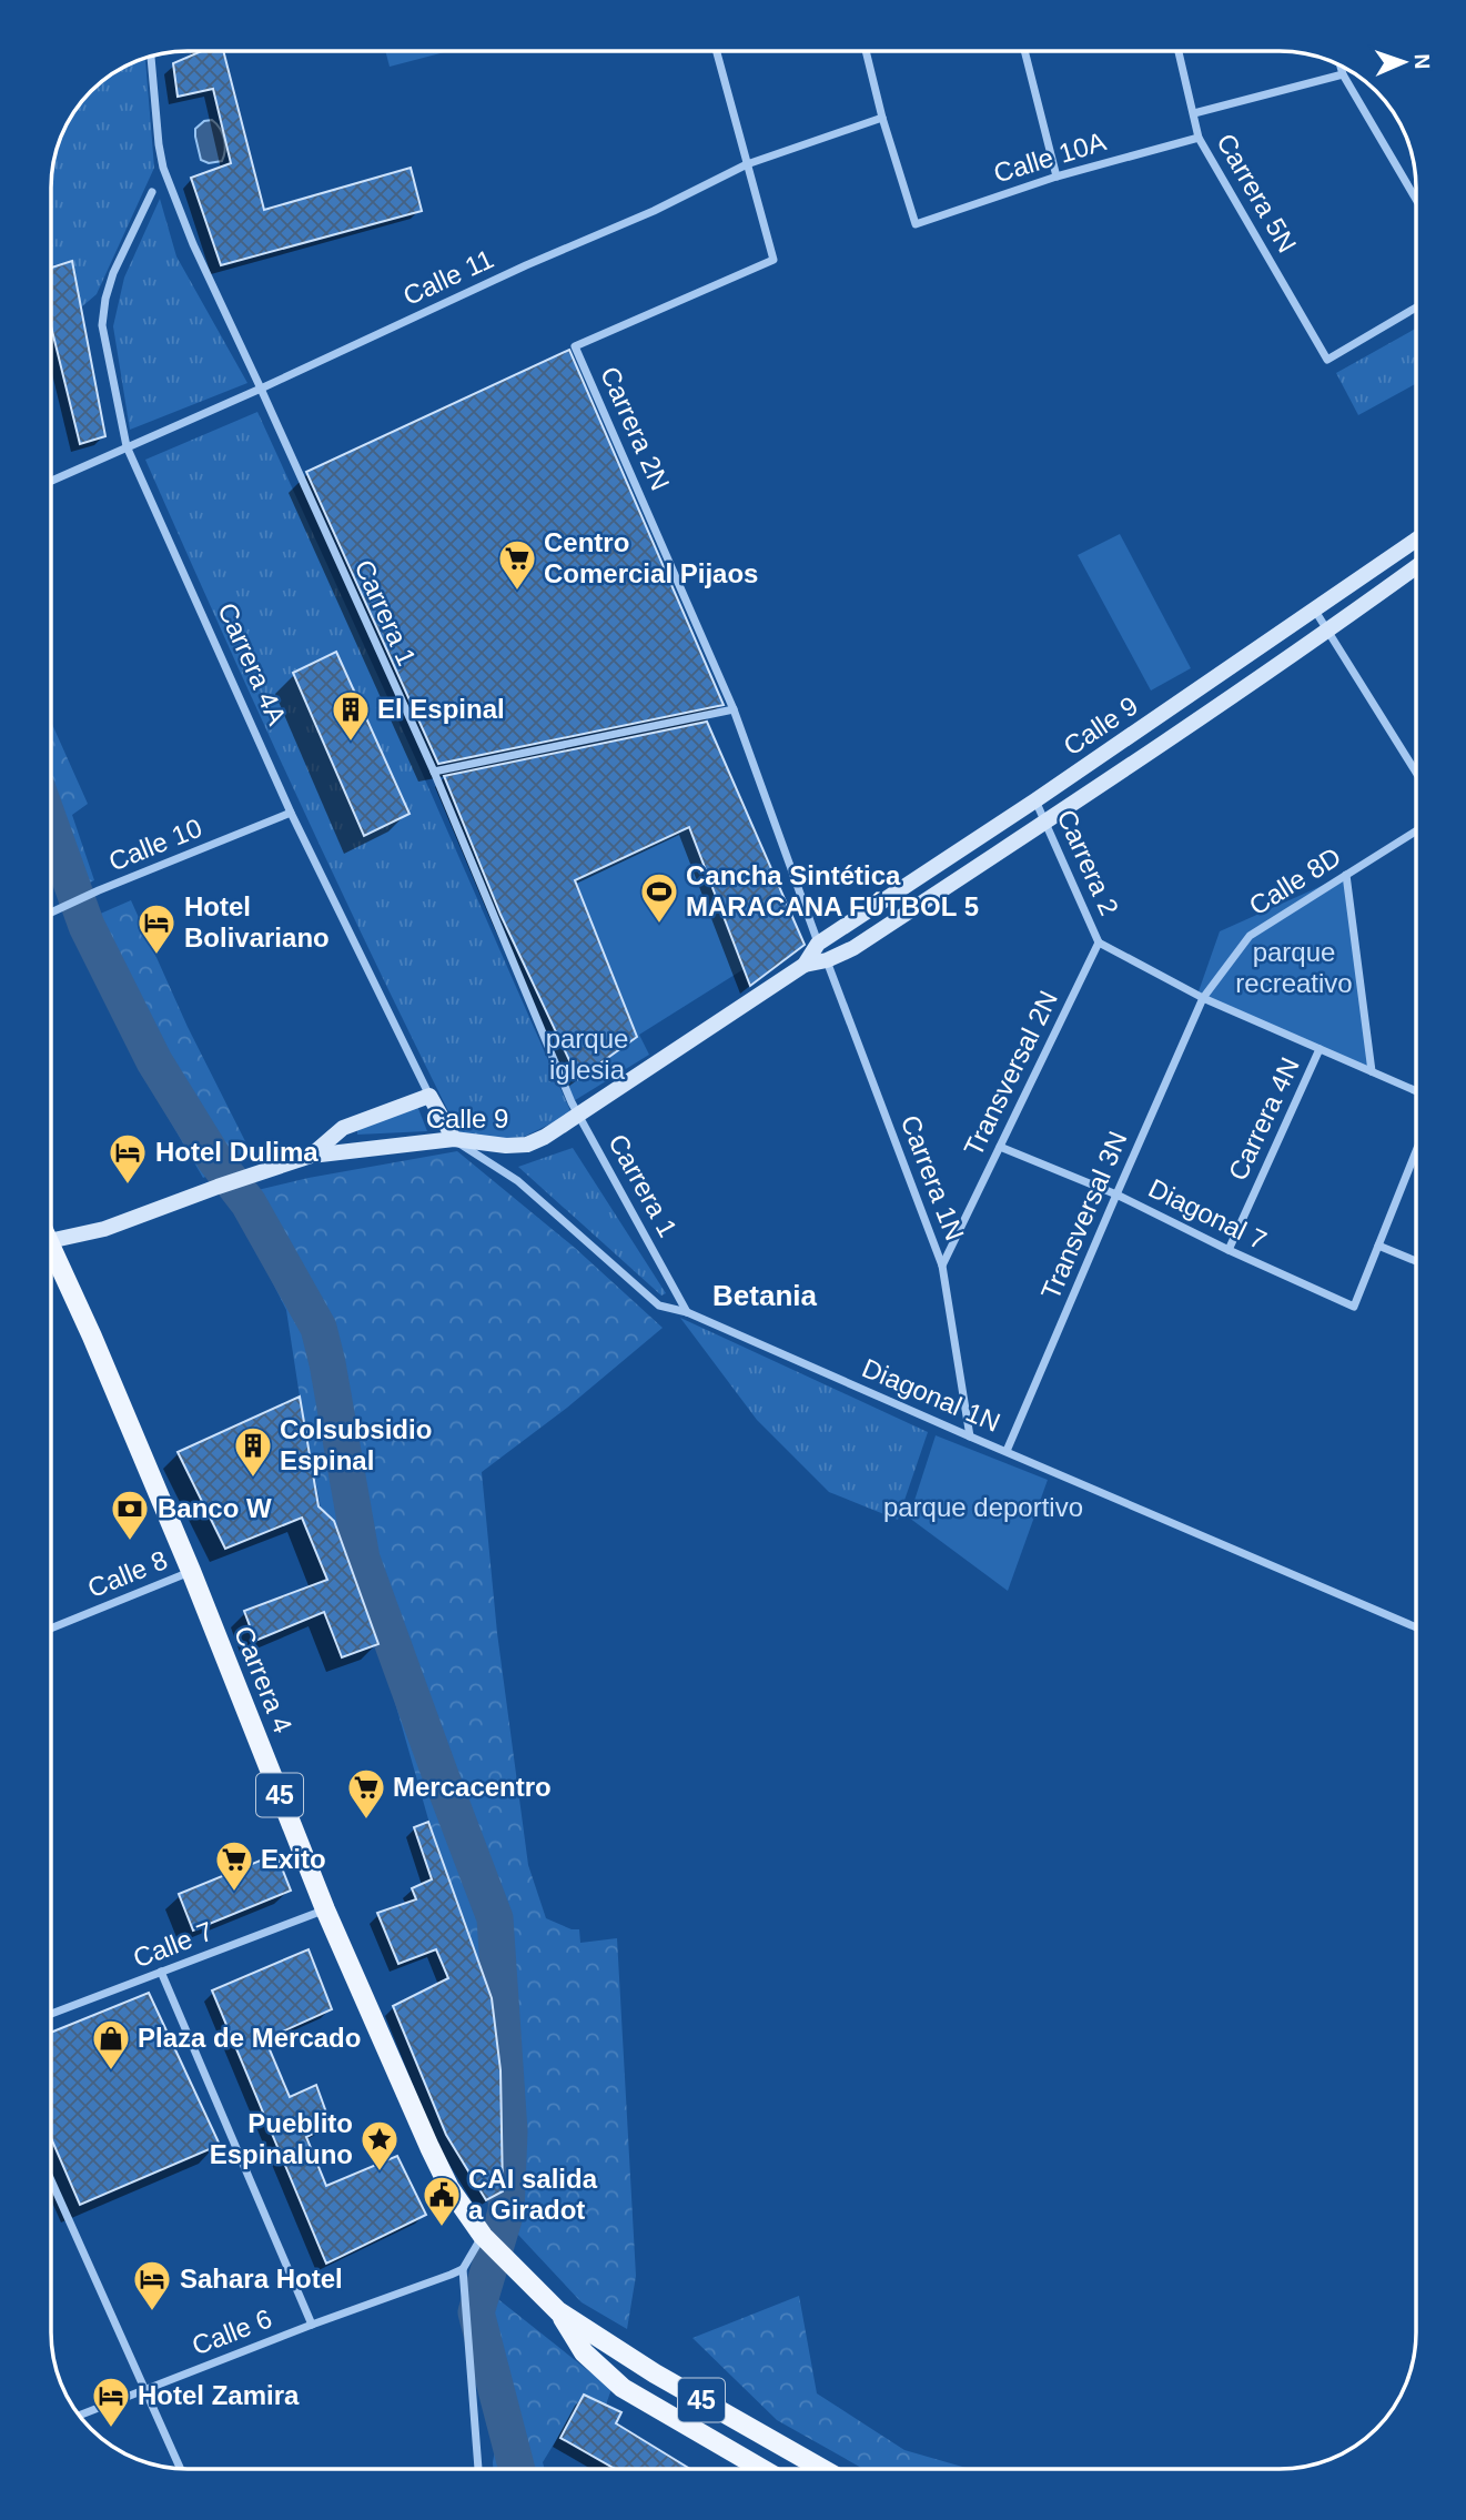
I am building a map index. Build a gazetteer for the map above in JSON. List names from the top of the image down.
{
  "streets": {
    "main road": ["Carrera 4", "45"],
    "street": [
      "Calle 10A",
      "Carrera 5N",
      "Calle 11",
      "Carrera 2N",
      "Carrera 1",
      "Carrera 4A",
      "Calle 9",
      "Calle 10",
      "Carrera 2",
      "Calle 8D",
      "Transversal 2N",
      "Carrera 4N",
      "Carrera 1N",
      "Diagonal 7",
      "Transversal 3N",
      "Diagonal 1N",
      "Calle 8",
      "Calle 7",
      "Calle 6"
    ]
  },
  "crossings": [
    ["Calle 10A", "Carrera 5N"],
    ["Calle 10A", "Calle 11"],
    ["Calle 11", "Carrera 2N"],
    ["Calle 11", "Carrera 1"],
    ["Calle 11", "Carrera 4A"],
    ["Carrera 2N", "Calle 9"],
    ["Carrera 2N", "Carrera 1N"],
    ["Carrera 1", "Calle 9"],
    ["Carrera 1", "Diagonal 1N"],
    ["Carrera 4A", "Calle 9"],
    ["Carrera 4A", "Calle 10"],
    ["Carrera 4A", "Diagonal 1N"],
    ["Calle 9", "Carrera 2"],
    ["Calle 9", "Carrera 1N"],
    ["Calle 9", "Diagonal 1N"],
    ["Carrera 2", "Transversal 2N"],
    ["Calle 8D", "Transversal 3N"],
    ["Transversal 2N", "Carrera 1N"],
    ["Transversal 2N", "Diagonal 7"],
    ["Carrera 4N", "Diagonal 7"],
    ["Carrera 1N", "Diagonal 1N"],
    ["Diagonal 7", "Transversal 3N"],
    ["Transversal 3N", "Diagonal 1N"],
    ["Calle 8", "Carrera 4"],
    ["Carrera 4", "45"],
    ["Carrera 4", "Calle 7"]
  ],
  "districts": ["Betania"],
  "parks": ["parque recreativo", "parque iglesia", "parque deportivo"],
  "places": {
    "supermarket": ["Centro Comercial Pijaos", "Mercacentro", "Exito"],
    "building": ["El Espinal", "Colsubsidio Espinal"],
    "sports": ["Cancha Sintética MARACANA FÚTBOL 5"],
    "hotel": [
      "Hotel Bolivariano",
      "Hotel Dulima",
      "Sahara Hotel",
      "Hotel Zamira"
    ],
    "bank": ["Banco W"],
    "shop": ["Plaza de Mercado"],
    "place": ["Pueblito Espinaluno"],
    "public building": ["CAI salida a Giradot"]
  },
  "north": "right"
}
